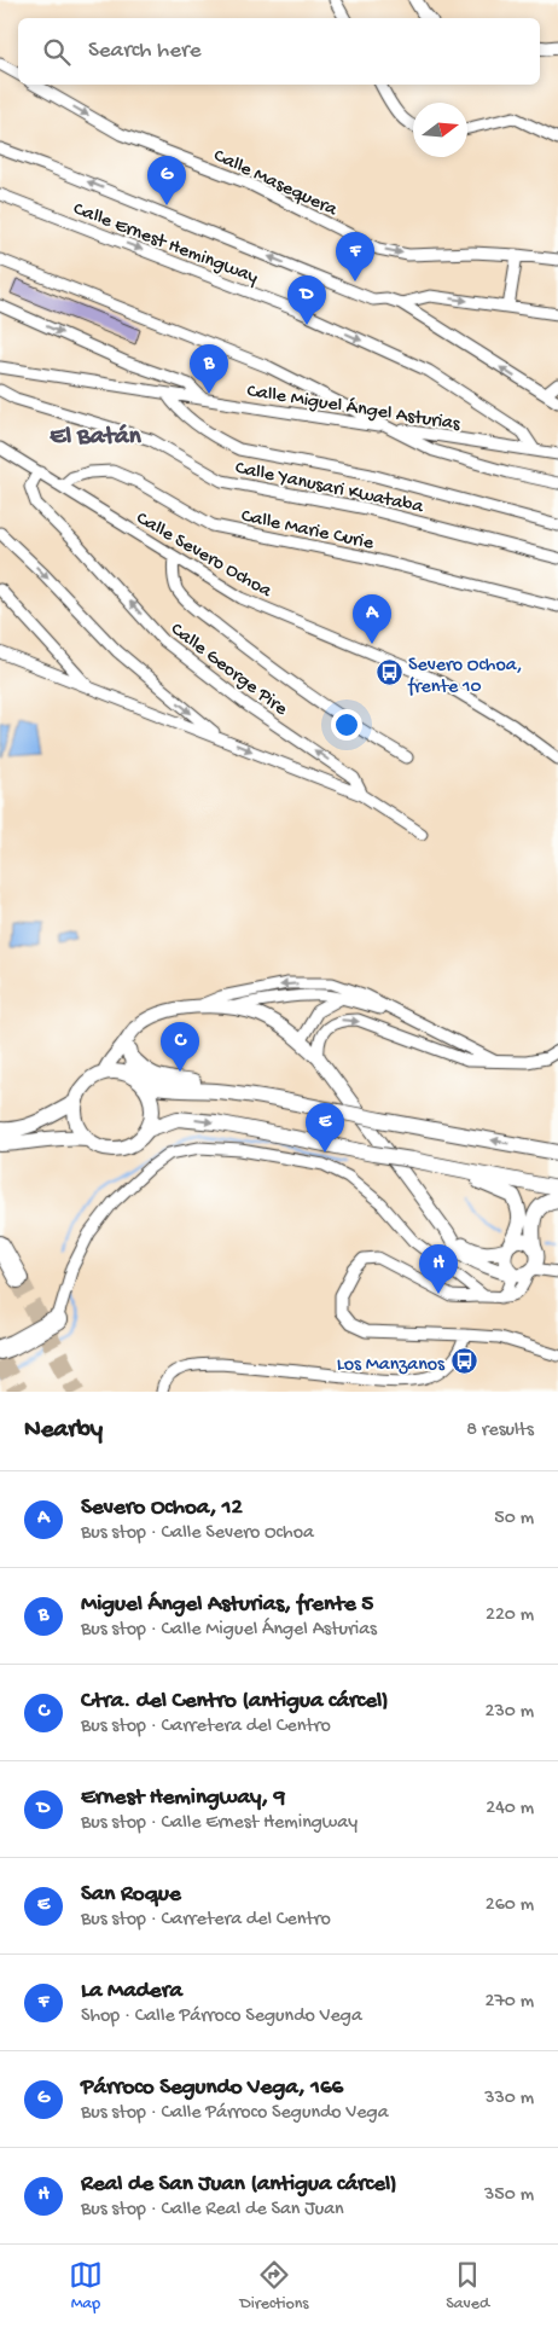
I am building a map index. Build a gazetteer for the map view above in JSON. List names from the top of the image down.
{
  "streets": {
    "street": [
      "Calle Masequera",
      "Calle Ernest Hemingway",
      "Calle Miguel Ángel Asturias",
      "Calle Yanusari Kwataba",
      "Calle Marie Curie",
      "Calle Severo Ochoa",
      "Calle George Pire"
    ]
  },
  "crossings": [
    ["Calle Ernest Hemingway", "Calle Miguel Ángel Asturias"],
    ["Calle Marie Curie", "Calle Severo Ochoa"],
    ["Calle Severo Ochoa", "Calle George Pire"]
  ],
  "districts": ["El Batán"],
  "places": {
    "bus stop": ["Severo Ochoa, frente 10", "Los Manzanos"]
  },
  "north": "right",
  "page": {
    "search": "Search here",
    "pins": [
      "G",
      "F",
      "D",
      "B",
      "A",
      "C",
      "E",
      "H"
    ],
    "heading": ["Nearby", "8 results"],
    "list": [
      {
        "mark": "A",
        "name": "Severo Ochoa, 12",
        "note": "Bus stop · Calle Severo Ochoa",
        "value": "50 m"
      },
      {
        "mark": "B",
        "name": "Miguel Ángel Asturias, frente 5",
        "note": "Bus stop · Calle Miguel Ángel Asturias",
        "value": "220 m"
      },
      {
        "mark": "C",
        "name": "Ctra. del Centro (antigua cárcel)",
        "note": "Bus stop · Carretera del Centro",
        "value": "230 m"
      },
      {
        "mark": "D",
        "name": "Ernest Hemingway, 9",
        "note": "Bus stop · Calle Ernest Hemingway",
        "value": "240 m"
      },
      {
        "mark": "E",
        "name": "San Roque",
        "note": "Bus stop · Carretera del Centro",
        "value": "260 m"
      },
      {
        "mark": "F",
        "name": "La Madera",
        "note": "Shop · Calle Párroco Segundo Vega",
        "value": "270 m"
      },
      {
        "mark": "G",
        "name": "Párroco Segundo Vega, 166",
        "note": "Bus stop · Calle Párroco Segundo Vega",
        "value": "330 m"
      },
      {
        "mark": "H",
        "name": "Real de San Juan (antigua cárcel)",
        "note": "Bus stop · Calle Real de San Juan",
        "value": "350 m"
      }
    ],
    "nav": ["Map", "Directions", "Saved"]
  }
}
